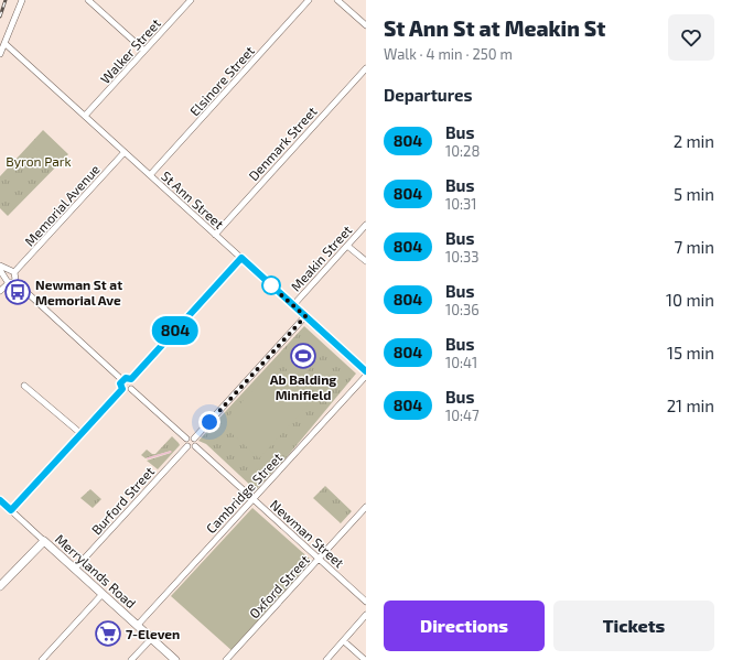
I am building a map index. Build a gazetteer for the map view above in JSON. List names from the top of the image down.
{
  "streets": {
    "main road": ["Merrylands Road"],
    "street": [
      "Walker Street",
      "Elsinore Street",
      "Denmark Street",
      "St Ann Street",
      "Memorial Avenue",
      "Meakin Street",
      "Cambridge Street",
      "Burford Street",
      "Newman Street",
      "Oxford Street"
    ]
  },
  "crossings": [
    ["Walker Street", "St Ann Street"],
    ["Elsinore Street", "St Ann Street"],
    ["Denmark Street", "St Ann Street"],
    ["St Ann Street", "Memorial Avenue"],
    ["St Ann Street", "Meakin Street"],
    ["Cambridge Street", "Newman Street"],
    ["Cambridge Street", "Merrylands Road"],
    ["Burford Street", "Newman Street"],
    ["Burford Street", "Merrylands Road"],
    ["Newman Street", "Oxford Street"]
  ],
  "parks": ["Byron Park"],
  "places": {
    "bus stop": ["Newman St at Memorial Ave"],
    "sports": ["Ab Balding Minifield"],
    "supermarket": ["7-Eleven"]
  },
  "lines": ["bus line 804"],
  "page": {
    "on_map": "804",
    "heading": [
      ["St Ann St at Meakin St", "Walk · 4 min · 250 m"],
      "Departures"
    ],
    "list": [
      {
        "mark": "804",
        "name": "Bus",
        "note": "10:28",
        "value": "2 min"
      },
      {
        "mark": "804",
        "name": "Bus",
        "note": "10:31",
        "value": "5 min"
      },
      {
        "mark": "804",
        "name": "Bus",
        "note": "10:33",
        "value": "7 min"
      },
      {
        "mark": "804",
        "name": "Bus",
        "note": "10:36",
        "value": "10 min"
      },
      {
        "mark": "804",
        "name": "Bus",
        "note": "10:41",
        "value": "15 min"
      },
      {
        "mark": "804",
        "name": "Bus",
        "note": "10:47",
        "value": "21 min"
      }
    ],
    "buttons": ["Directions", "Tickets"]
  }
}
